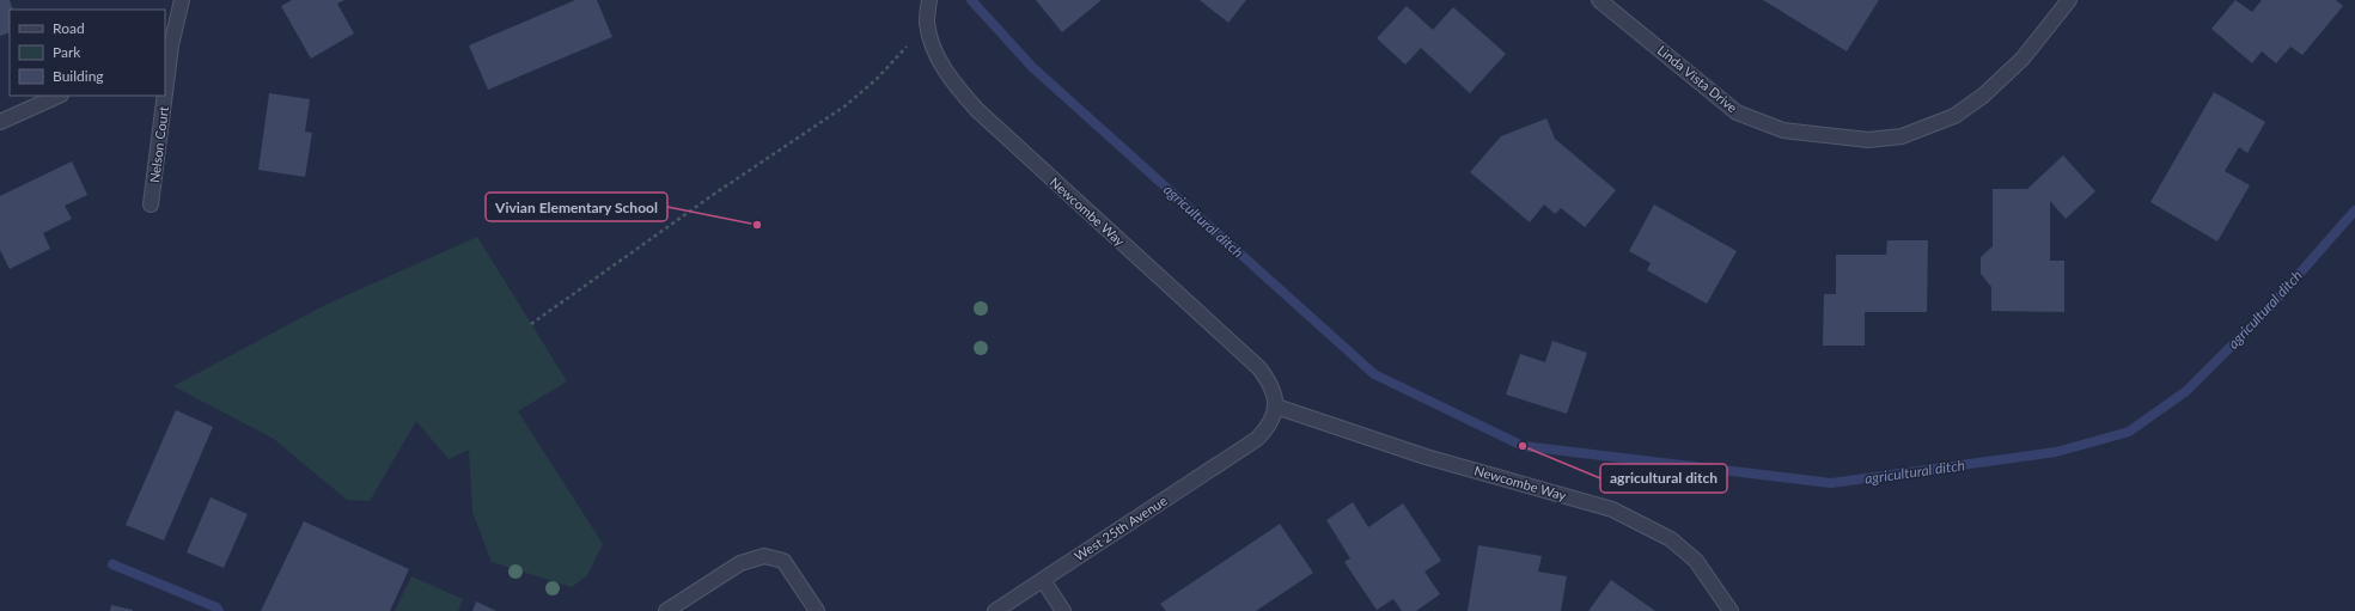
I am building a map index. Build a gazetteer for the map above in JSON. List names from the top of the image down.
{
  "streets": {
    "street": [
      "Linda Vista Drive",
      "Nelson Court",
      "Newcombe Way",
      "West 25th Avenue"
    ]
  },
  "crossings": [
    ["Newcombe Way", "West 25th Avenue"]
  ],
  "water": ["agricultural ditch"],
  "places": ["Vivian Elementary School", "agricultural ditch"],
  "legend": ["Road", "Park", "Building"]
}
